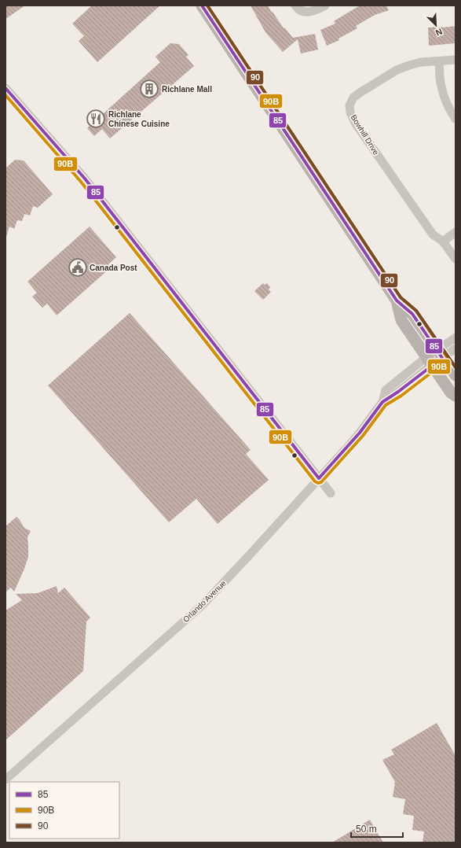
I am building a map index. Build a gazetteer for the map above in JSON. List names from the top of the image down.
{
  "streets": {
    "street": ["Bowhill Drive", "Orlando Avenue"]
  },
  "places": {
    "building": ["Richlane Mall"],
    "restaurant": ["Richlane Chinese Cuisine"],
    "public building": ["Canada Post"]
  },
  "lines": ["transit line 85", "transit line 90B", "transit line 90"],
  "legend": ["85", "90B", "90"],
  "scale_bar": "50 m",
  "north": "bottom right"
}
